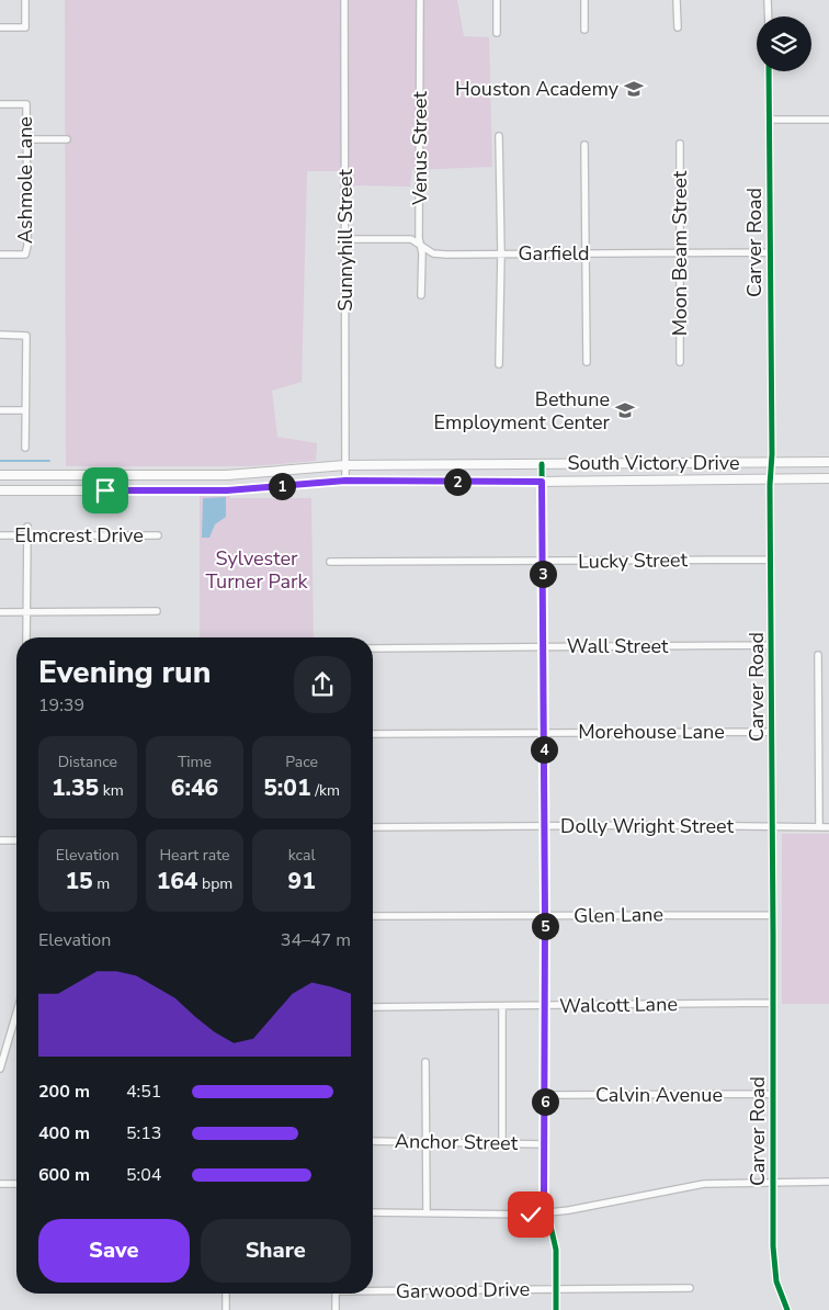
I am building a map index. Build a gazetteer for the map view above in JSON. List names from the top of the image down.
{
  "streets": {
    "main road": ["South Victory Drive"],
    "street": [
      "Venus Street",
      "Ashmole Lane",
      "Sunnyhill Street",
      "Carver Road",
      "Garfield",
      "Moon Beam Street",
      "Elmcrest Drive",
      "Lucky Street",
      "Wall Street",
      "Morehouse Lane",
      "Dolly Wright Street",
      "Glen Lane",
      "Walcott Lane",
      "Calvin Avenue",
      "Anchor Street",
      "Garwood Drive"
    ]
  },
  "crossings": [
    ["Venus Street", "Garfield"],
    ["Sunnyhill Street", "Garfield"],
    ["Sunnyhill Street", "South Victory Drive"],
    ["Carver Road", "Garfield"],
    ["Carver Road", "South Victory Drive"],
    ["Carver Road", "Lucky Street"],
    ["Carver Road", "Wall Street"],
    ["Carver Road", "Morehouse Lane"],
    ["Carver Road", "Dolly Wright Street"],
    ["Carver Road", "Glen Lane"],
    ["Carver Road", "Walcott Lane"],
    ["Carver Road", "Calvin Avenue"],
    ["Garfield", "Moon Beam Street"]
  ],
  "parks": ["Sylvester Turner Park"],
  "places": {
    "school or university": ["Houston Academy", "Bethune Employment Center"]
  },
  "page": {
    "pins": [
      "2",
      "1",
      "3",
      "4",
      "5",
      "6"
    ],
    "heading": ["Evening run", "19:39"],
    "stats": [
      ["Distance", "1.35 km"],
      ["Time", "6:46"],
      ["Pace", "5:01 /km"],
      ["Elevation", "15 m"],
      ["Heart rate", "164 bpm"],
      ["kcal", "91"]
    ],
    "chart": ["Elevation", "34–47 m"],
    "list": [
      {
        "name": "200 m",
        "note": "4:51"
      },
      {
        "name": "400 m",
        "note": "5:13"
      },
      {
        "name": "600 m",
        "note": "5:04"
      }
    ],
    "buttons": ["Save", "Share"]
  }
}
